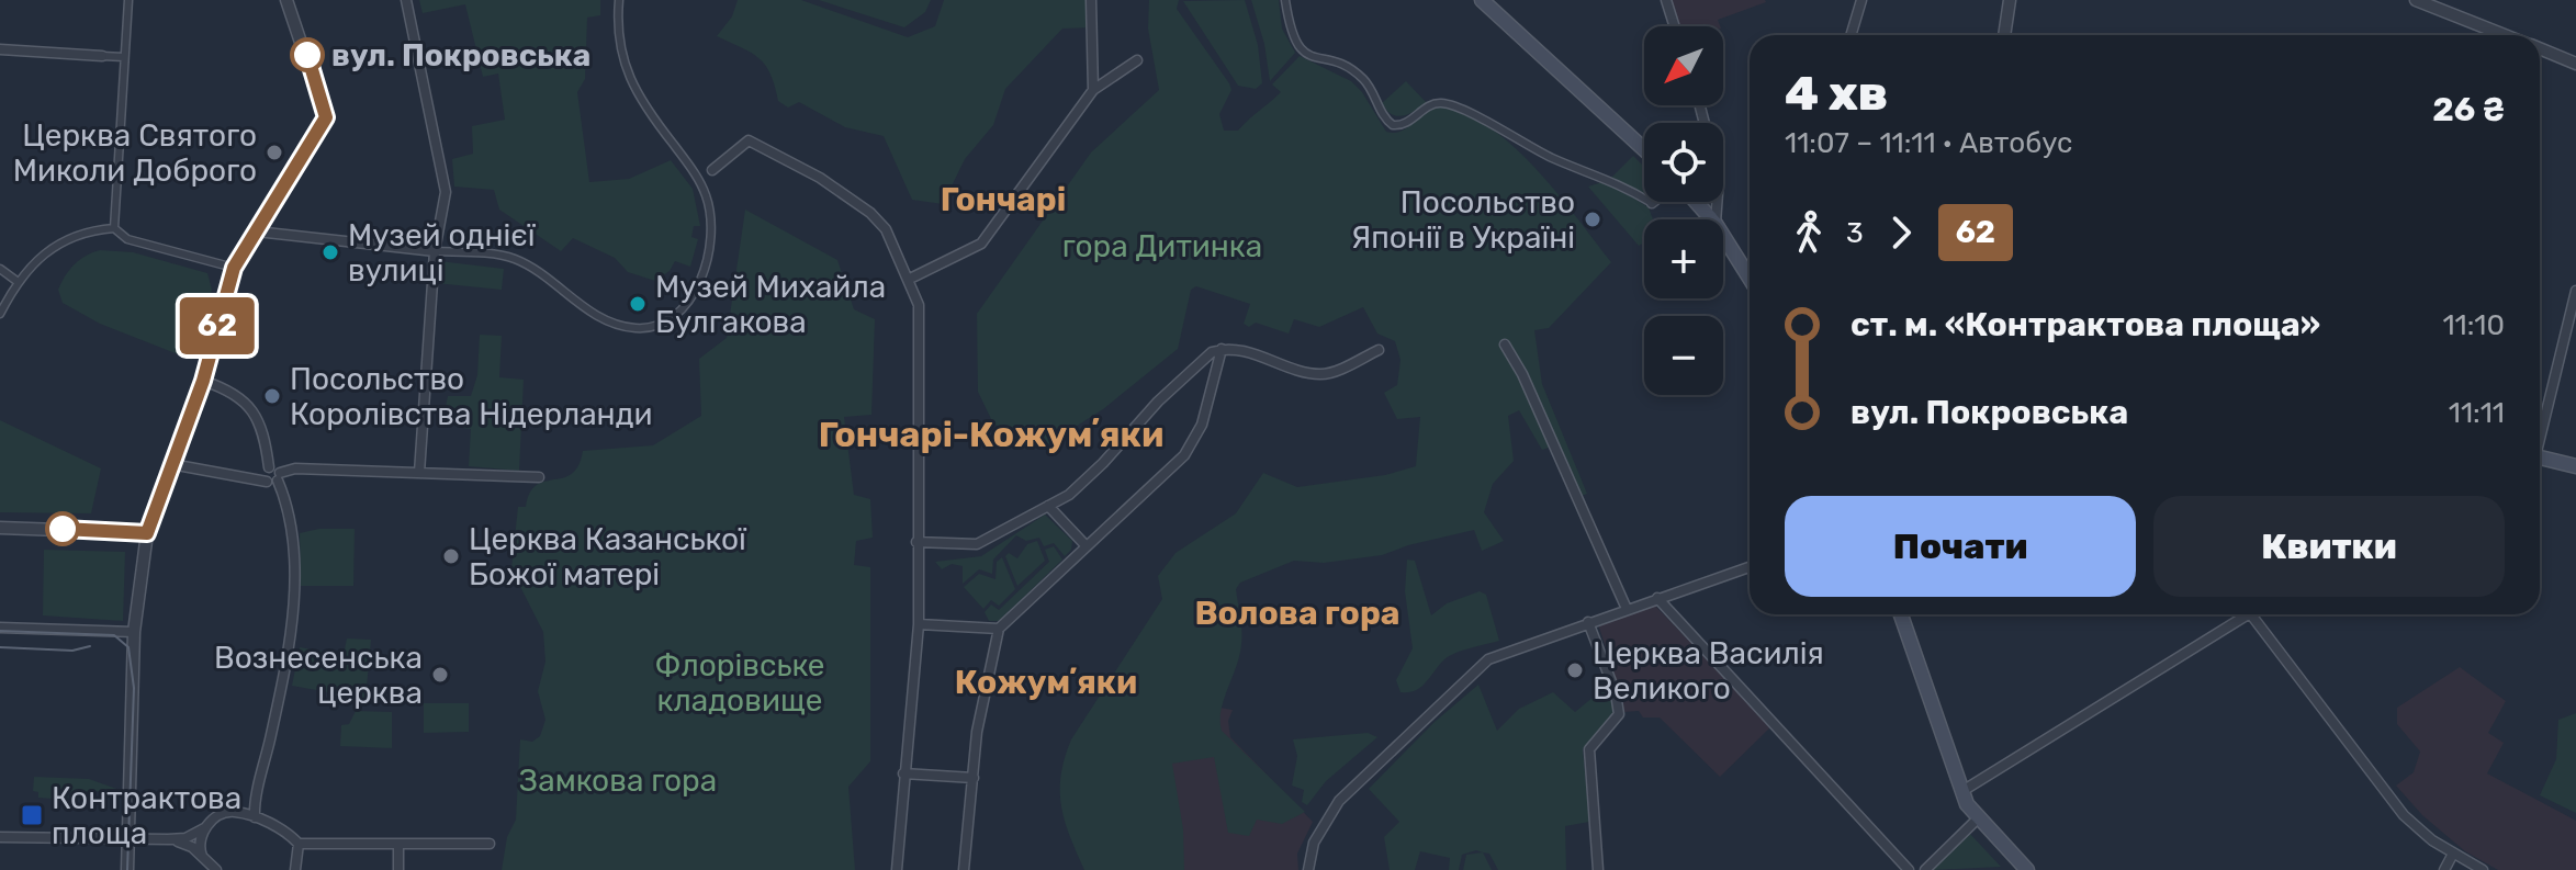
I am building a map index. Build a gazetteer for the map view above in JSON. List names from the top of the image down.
{
  "districts": [
    "Гончарі",
    "Гончарі-Кожумʼяки",
    "Волова гора",
    "Кожумʼяки"
  ],
  "parks": ["гора Дитинка", "Флорівське кладовище", "Замкова гора"],
  "places": {
    "other": [
      "вул. Покровська",
      "Церква Святого Миколи Доброго",
      "Посольство Японії в Україні",
      "Музей однієї вулиці",
      "Музей Михайла Булгакова",
      "Посольство Королівства Нідерланди",
      "Церква Казанської Божої матері",
      "Церква Василія Великого",
      "Вознесенська церква"
    ],
    "transit": ["Контрактова площа"]
  },
  "lines": ["bus line 62"],
  "north": "bottom left",
  "page": {
    "on_map": "62",
    "map_buttons": ["+", "−"],
    "heading": ["4 хв", "11:07 – 11:11 · Автобус", "26 ₴"],
    "legs": ["3", "62"],
    "list": [
      {
        "name": "ст. м. «Контрактова площа»",
        "value": "11:10"
      },
      {
        "name": "вул. Покровська",
        "value": "11:11"
      }
    ],
    "buttons": ["Почати", "Квитки"]
  }
}
